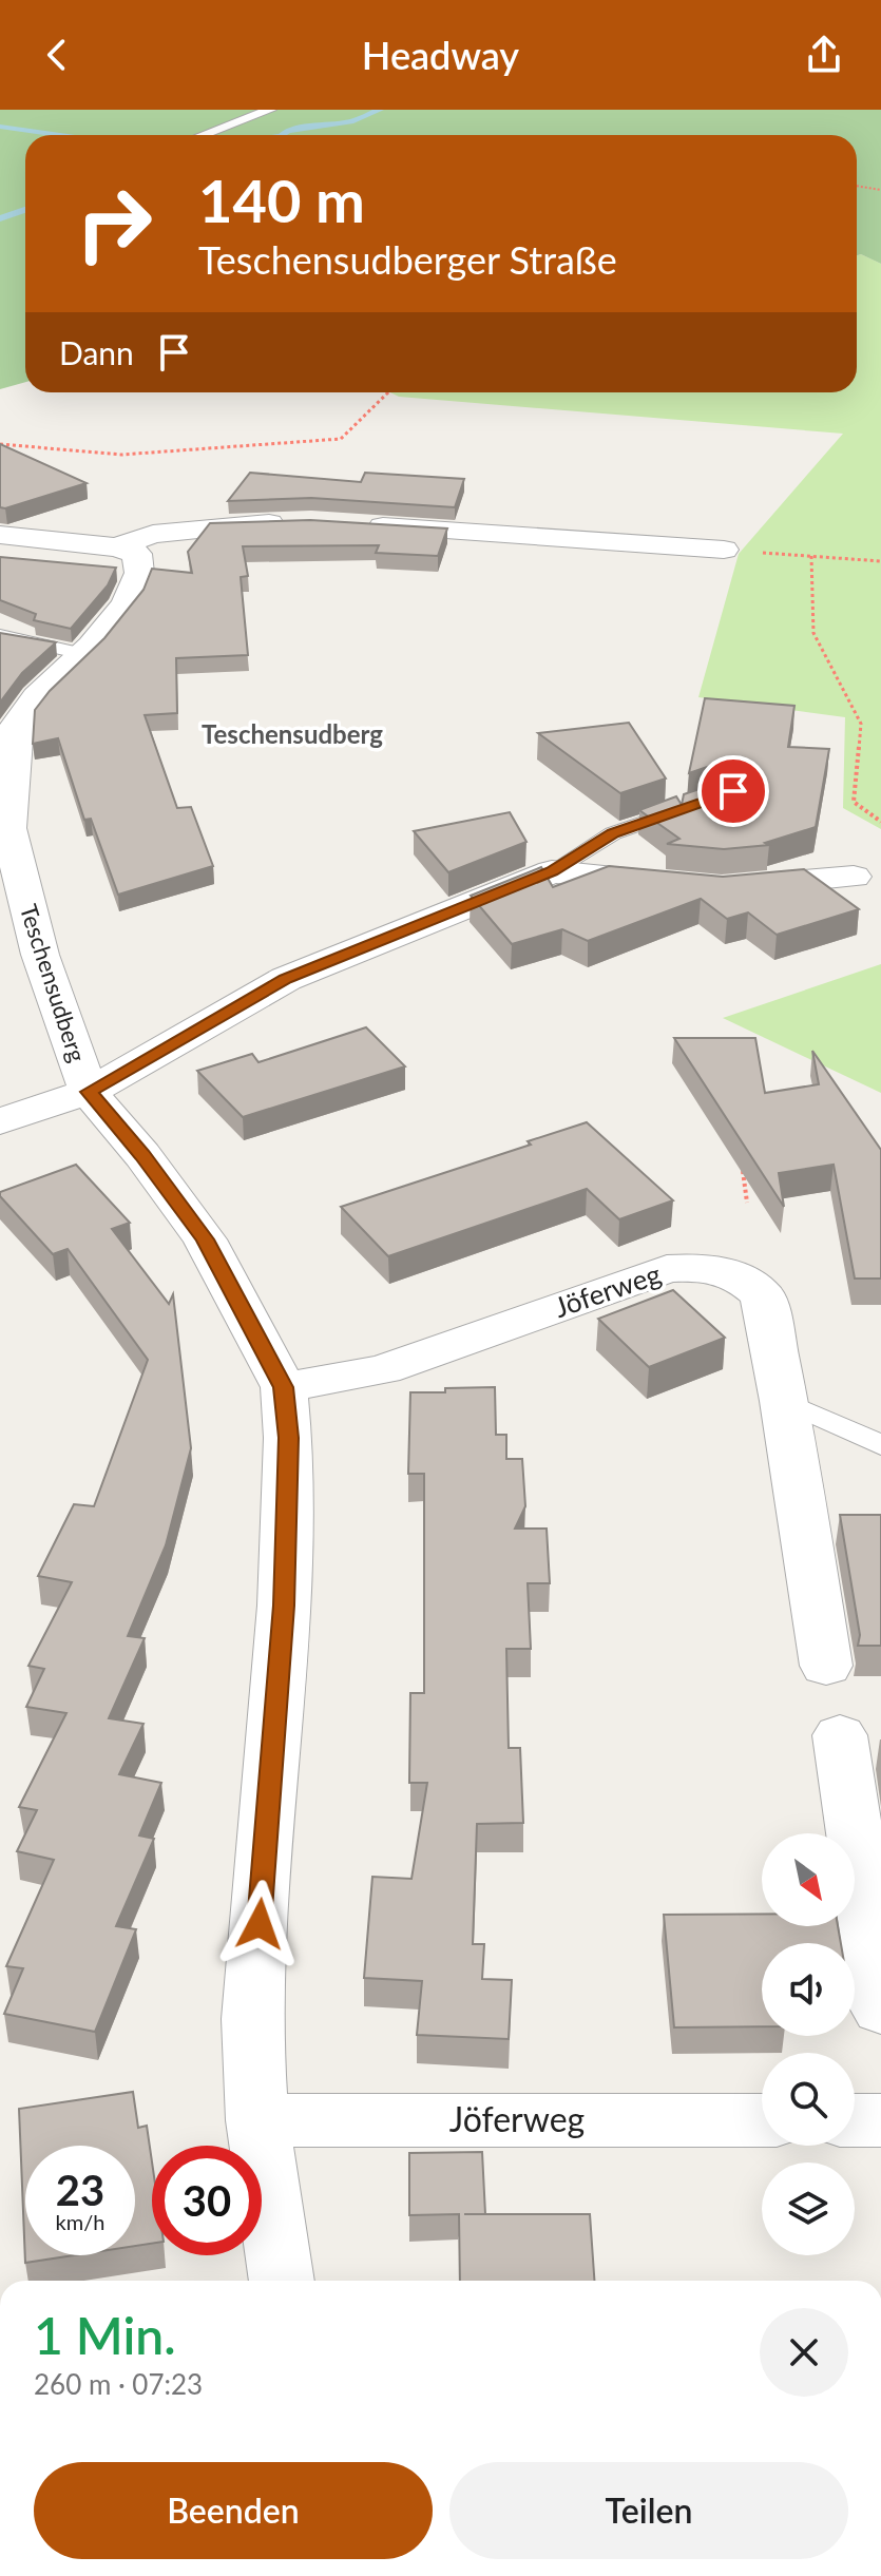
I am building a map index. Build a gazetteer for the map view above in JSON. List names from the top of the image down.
{
  "streets": {
    "street": ["Teschensudberg", "Jöferweg"]
  },
  "districts": ["Teschensudberg"],
  "north": "bottom right",
  "page": {
    "header": "Headway",
    "turn": ["140 m", "Teschensudberger Straße"],
    "then": "Dann",
    "speed": "23 km/h",
    "limit": "30",
    "heading": ["1 Min.", "260 m · 07:23"],
    "buttons": ["Beenden", "Teilen"]
  }
}
